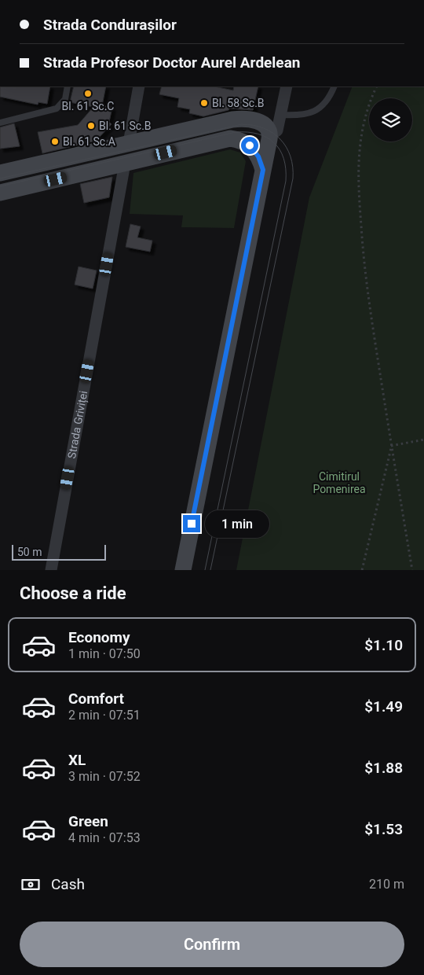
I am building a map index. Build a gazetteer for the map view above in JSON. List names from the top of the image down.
{
  "streets": {
    "street": ["Strada Griviței"]
  },
  "parks": ["Cimitirul Pomenirea"],
  "places": [
    "Bl. 61 Sc.C",
    "Bl. 58 Sc.B",
    "Bl. 61 Sc.B",
    "Bl. 61 Sc.A"
  ],
  "scale_bar": "50 m",
  "page": {
    "banner": ["Strada Condurașilor", "Strada Profesor Doctor Aurel Ardelean"],
    "bubble": "1 min",
    "scale": "50 m",
    "heading": "Choose a ride",
    "list": [
      {
        "name": "Economy",
        "note": "1 min · 07:50",
        "value": "$1.10"
      },
      {
        "name": "Comfort",
        "note": "2 min · 07:51",
        "value": "$1.49"
      },
      {
        "name": "XL",
        "note": "3 min · 07:52",
        "value": "$1.88"
      },
      {
        "name": "Green",
        "note": "4 min · 07:53",
        "value": "$1.53"
      }
    ],
    "pay": ["Cash", "210 m"],
    "buttons": "Confirm"
  }
}
